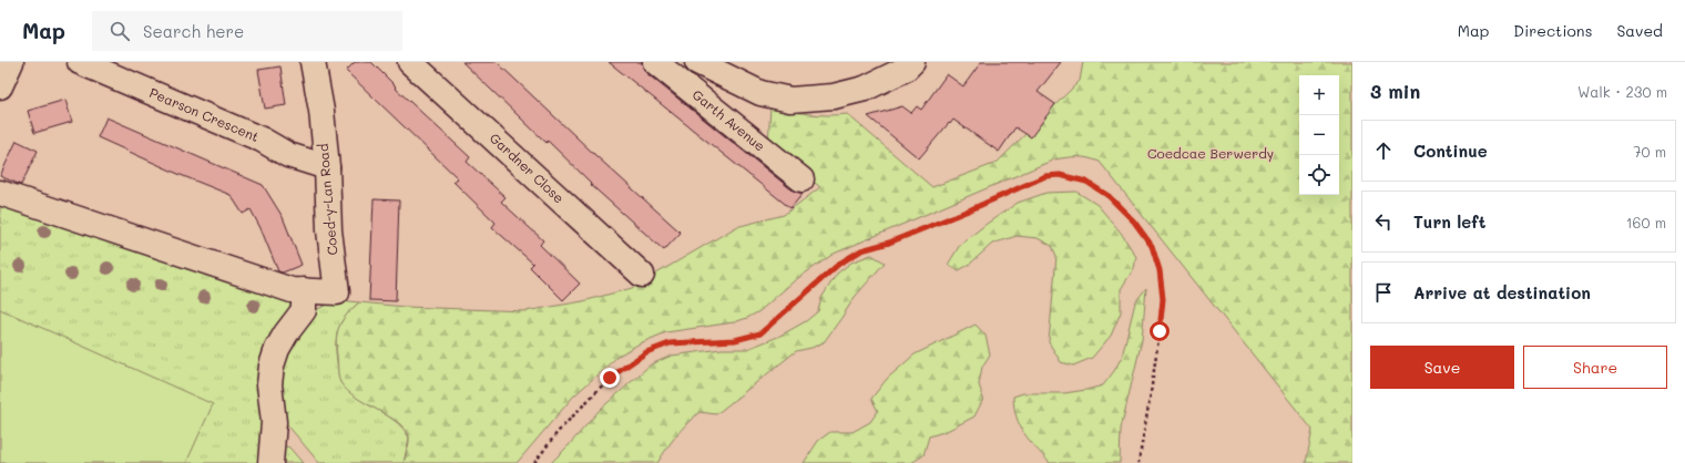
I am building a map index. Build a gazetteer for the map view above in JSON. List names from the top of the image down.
{
  "streets": {
    "street": [
      "Pearson Crescent",
      "Garth Avenue",
      "Gardner Close",
      "Coed-y-Lan Road"
    ]
  },
  "crossings": [
    ["Pearson Crescent", "Coed-y-Lan Road"]
  ],
  "parks": ["Coedcae Berwerdy"],
  "page": {
    "header": "Map",
    "search": "Search here",
    "nav": ["Map", "Directions", "Saved"],
    "heading": ["3 min", "Walk · 230 m"],
    "map_buttons": ["+", "−"],
    "list": [
      ["Continue", "70 m"],
      ["Turn left", "160 m"],
      "Arrive at destination"
    ],
    "buttons": ["Save", "Share"]
  }
}
